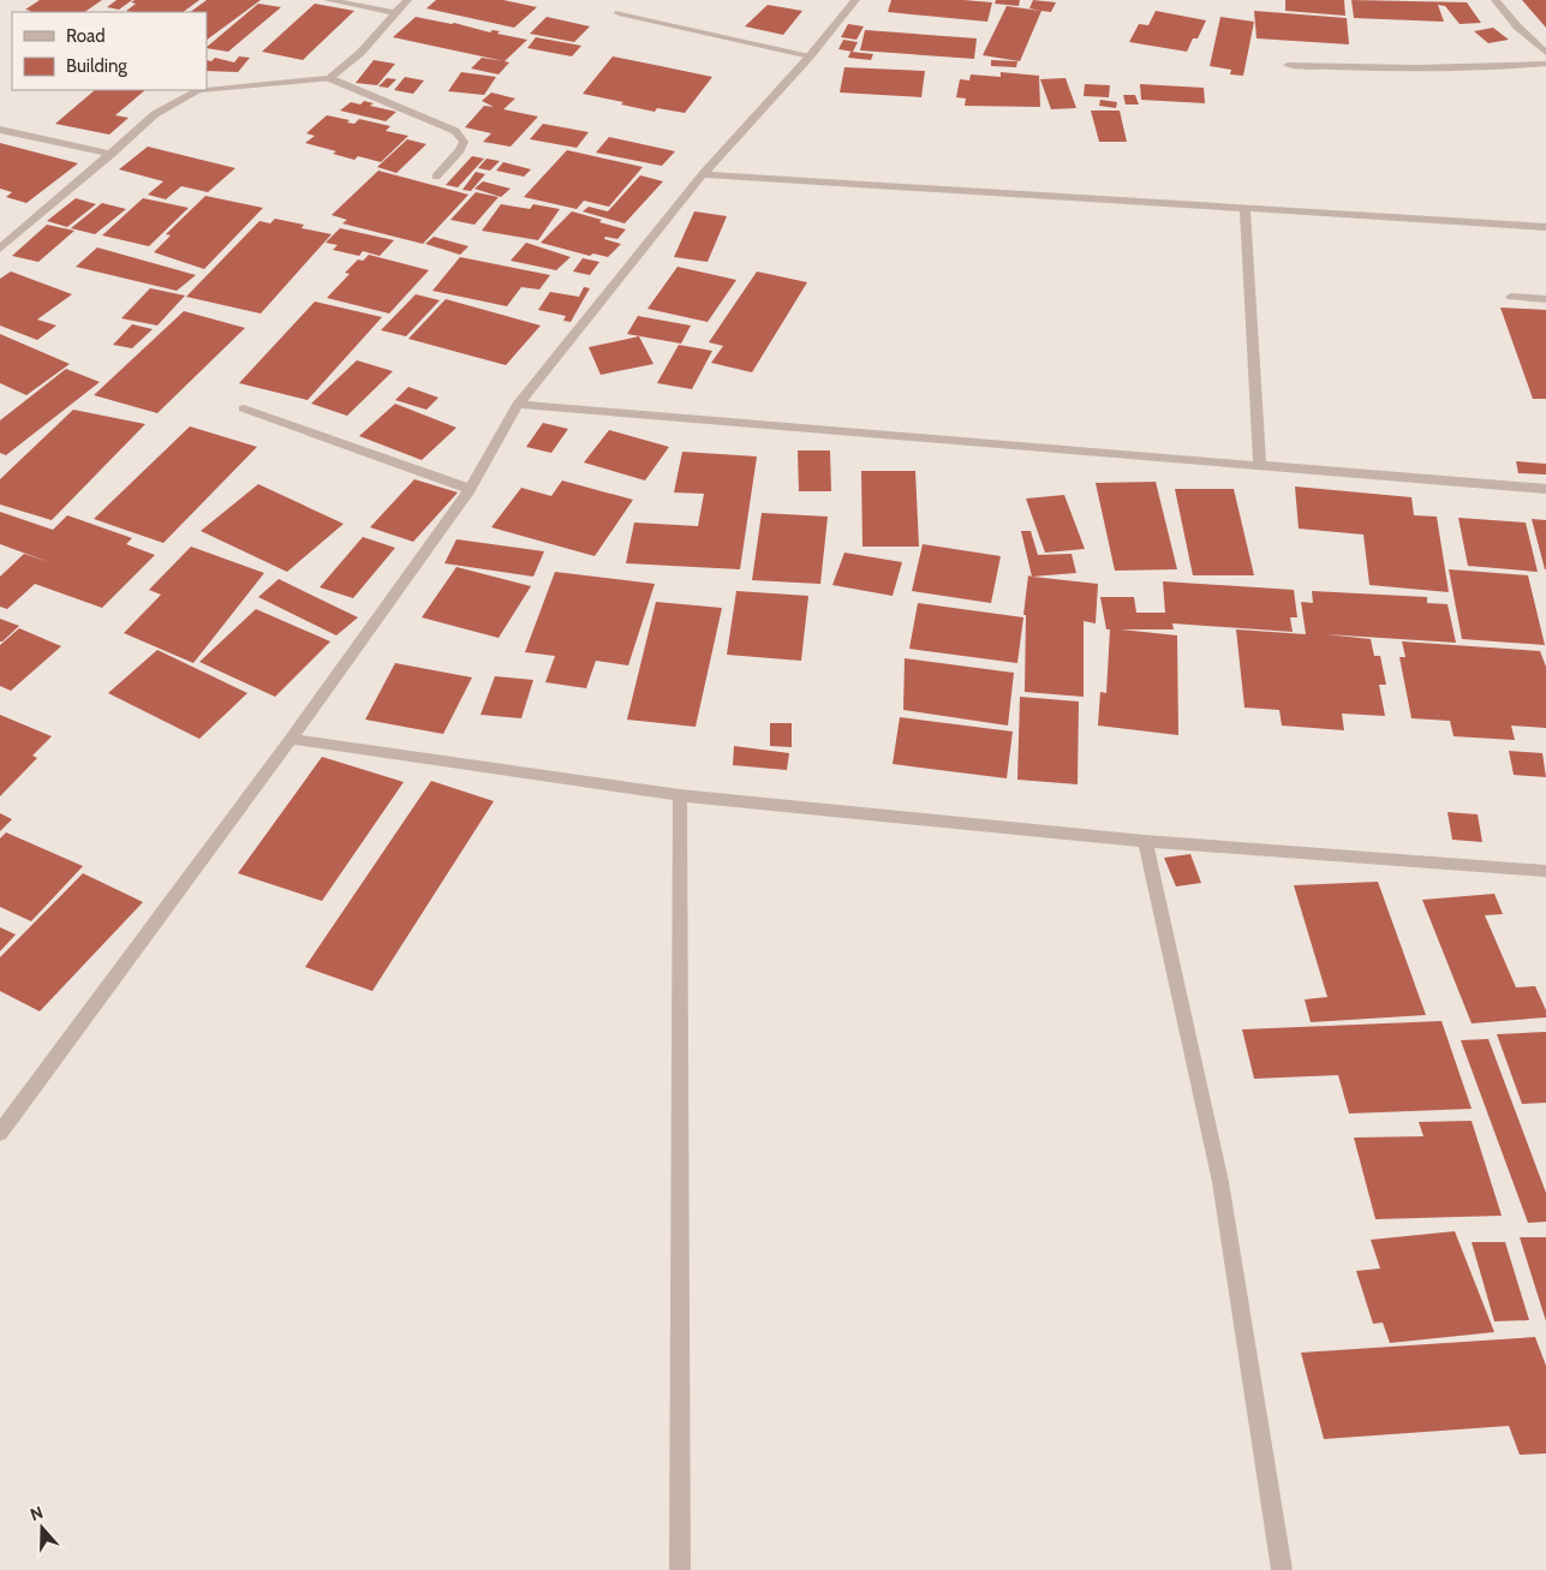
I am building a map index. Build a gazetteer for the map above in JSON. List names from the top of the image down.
{
  "legend": ["Road", "Building"],
  "north": "top"
}
